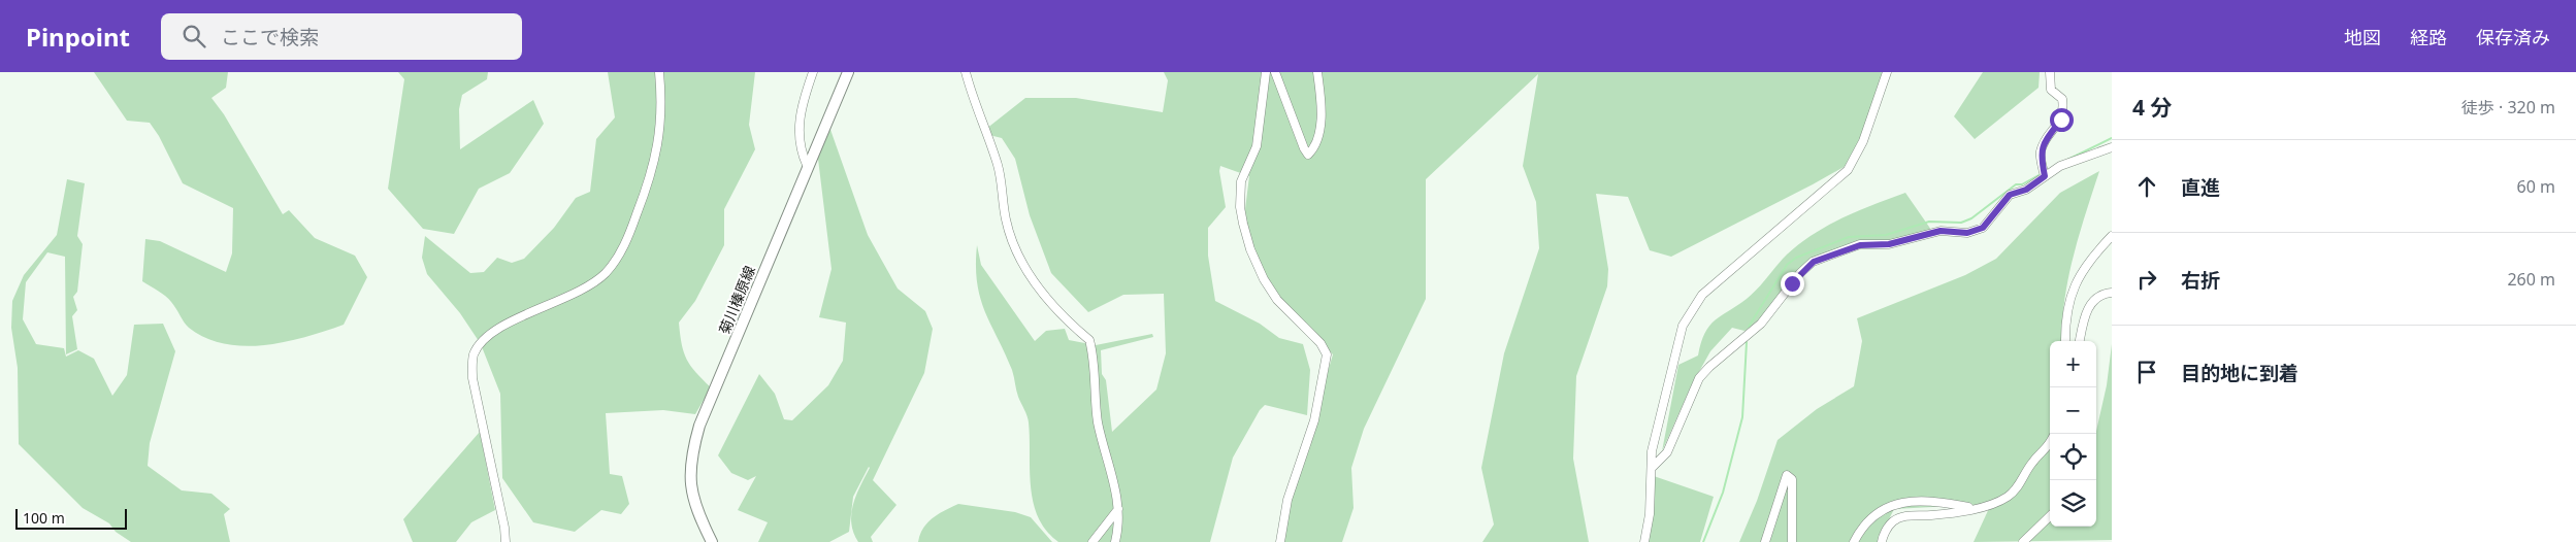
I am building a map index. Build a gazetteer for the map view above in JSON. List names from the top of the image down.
{
  "streets": {
    "main road": ["菊川榛原線"]
  },
  "scale_bar": "100 m",
  "page": {
    "header": "Pinpoint",
    "search": "ここで検索",
    "nav": ["地図", "経路", "保存済み"],
    "heading": ["4 分", "徒歩 · 320 m"],
    "list": [
      ["直進", "60 m"],
      ["右折", "260 m"],
      "目的地に到着"
    ],
    "map_buttons": ["+", "−"],
    "scale": "100 m"
  }
}
